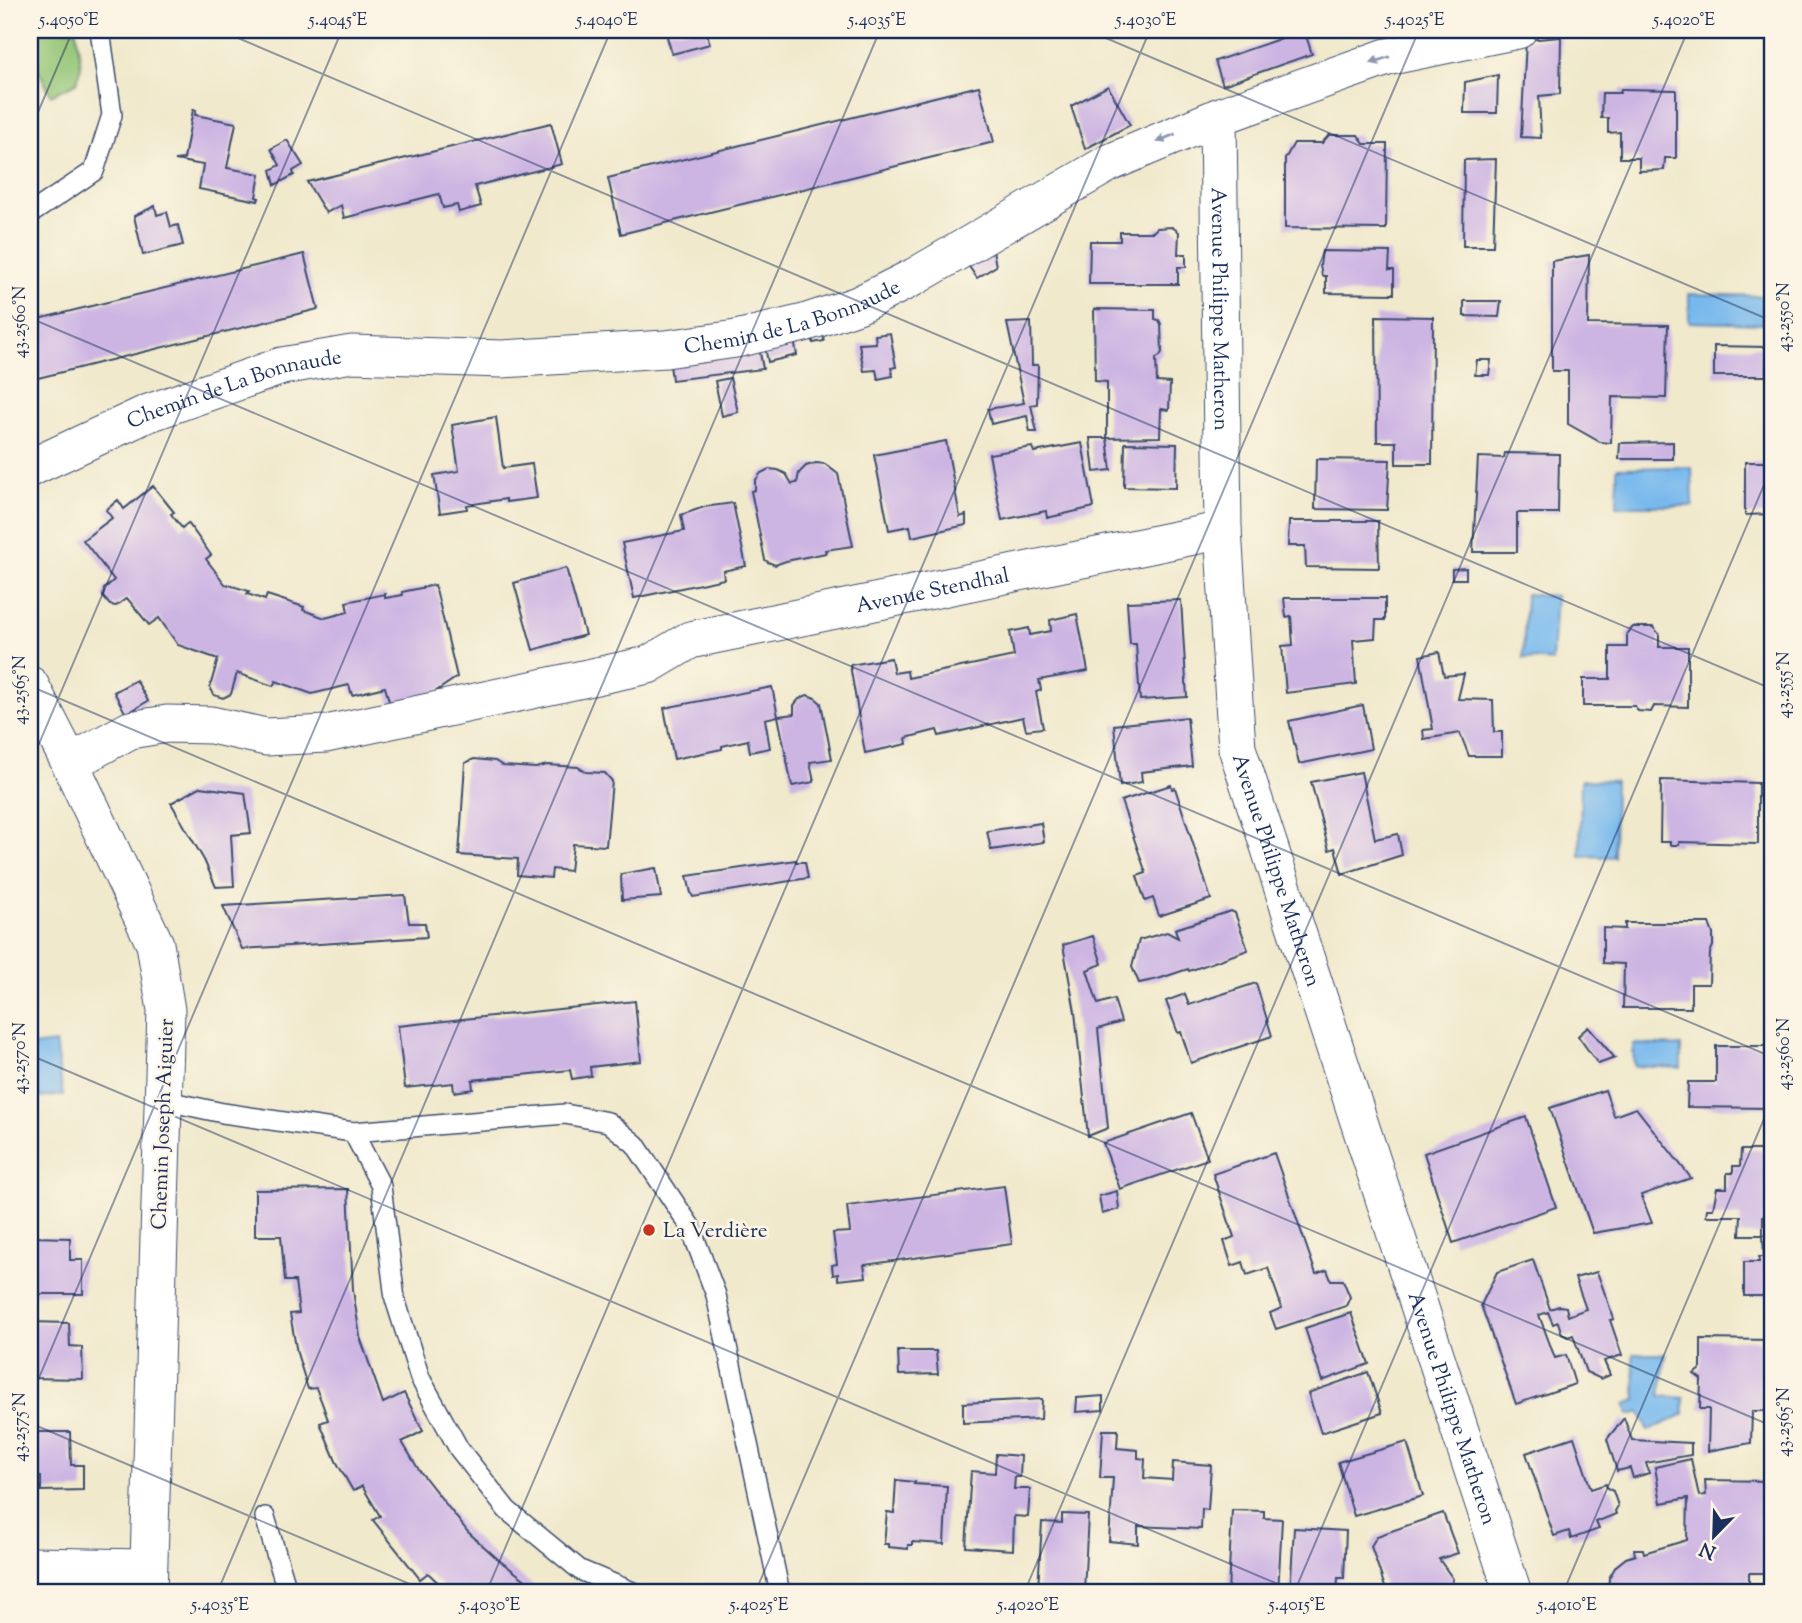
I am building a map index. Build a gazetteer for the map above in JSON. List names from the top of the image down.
{
  "streets": {
    "street": [
      "Avenue Philippe Matheron",
      "Chemin de La Bonnaude",
      "Avenue Stendhal",
      "Chemin Joseph Aiguier"
    ]
  },
  "crossings": [
    ["Avenue Philippe Matheron", "Chemin de La Bonnaude"],
    ["Avenue Philippe Matheron", "Avenue Stendhal"],
    ["Avenue Stendhal", "Chemin Joseph Aiguier"]
  ],
  "one_way": ["Chemin de La Bonnaude"],
  "places": ["La Verdière"],
  "north": "bottom left",
  "coordinates": [
    "5.4050°E",
    "5.4045°E",
    "5.4040°E",
    "5.4035°E",
    "5.4030°E",
    "5.4025°E",
    "5.4020°E",
    "43.2550°N",
    "43.2560°N",
    "43.2555°N",
    "43.2565°N",
    "43.2570°N",
    "43.2575°N",
    "5.4015°E",
    "5.4010°E"
  ]
}
